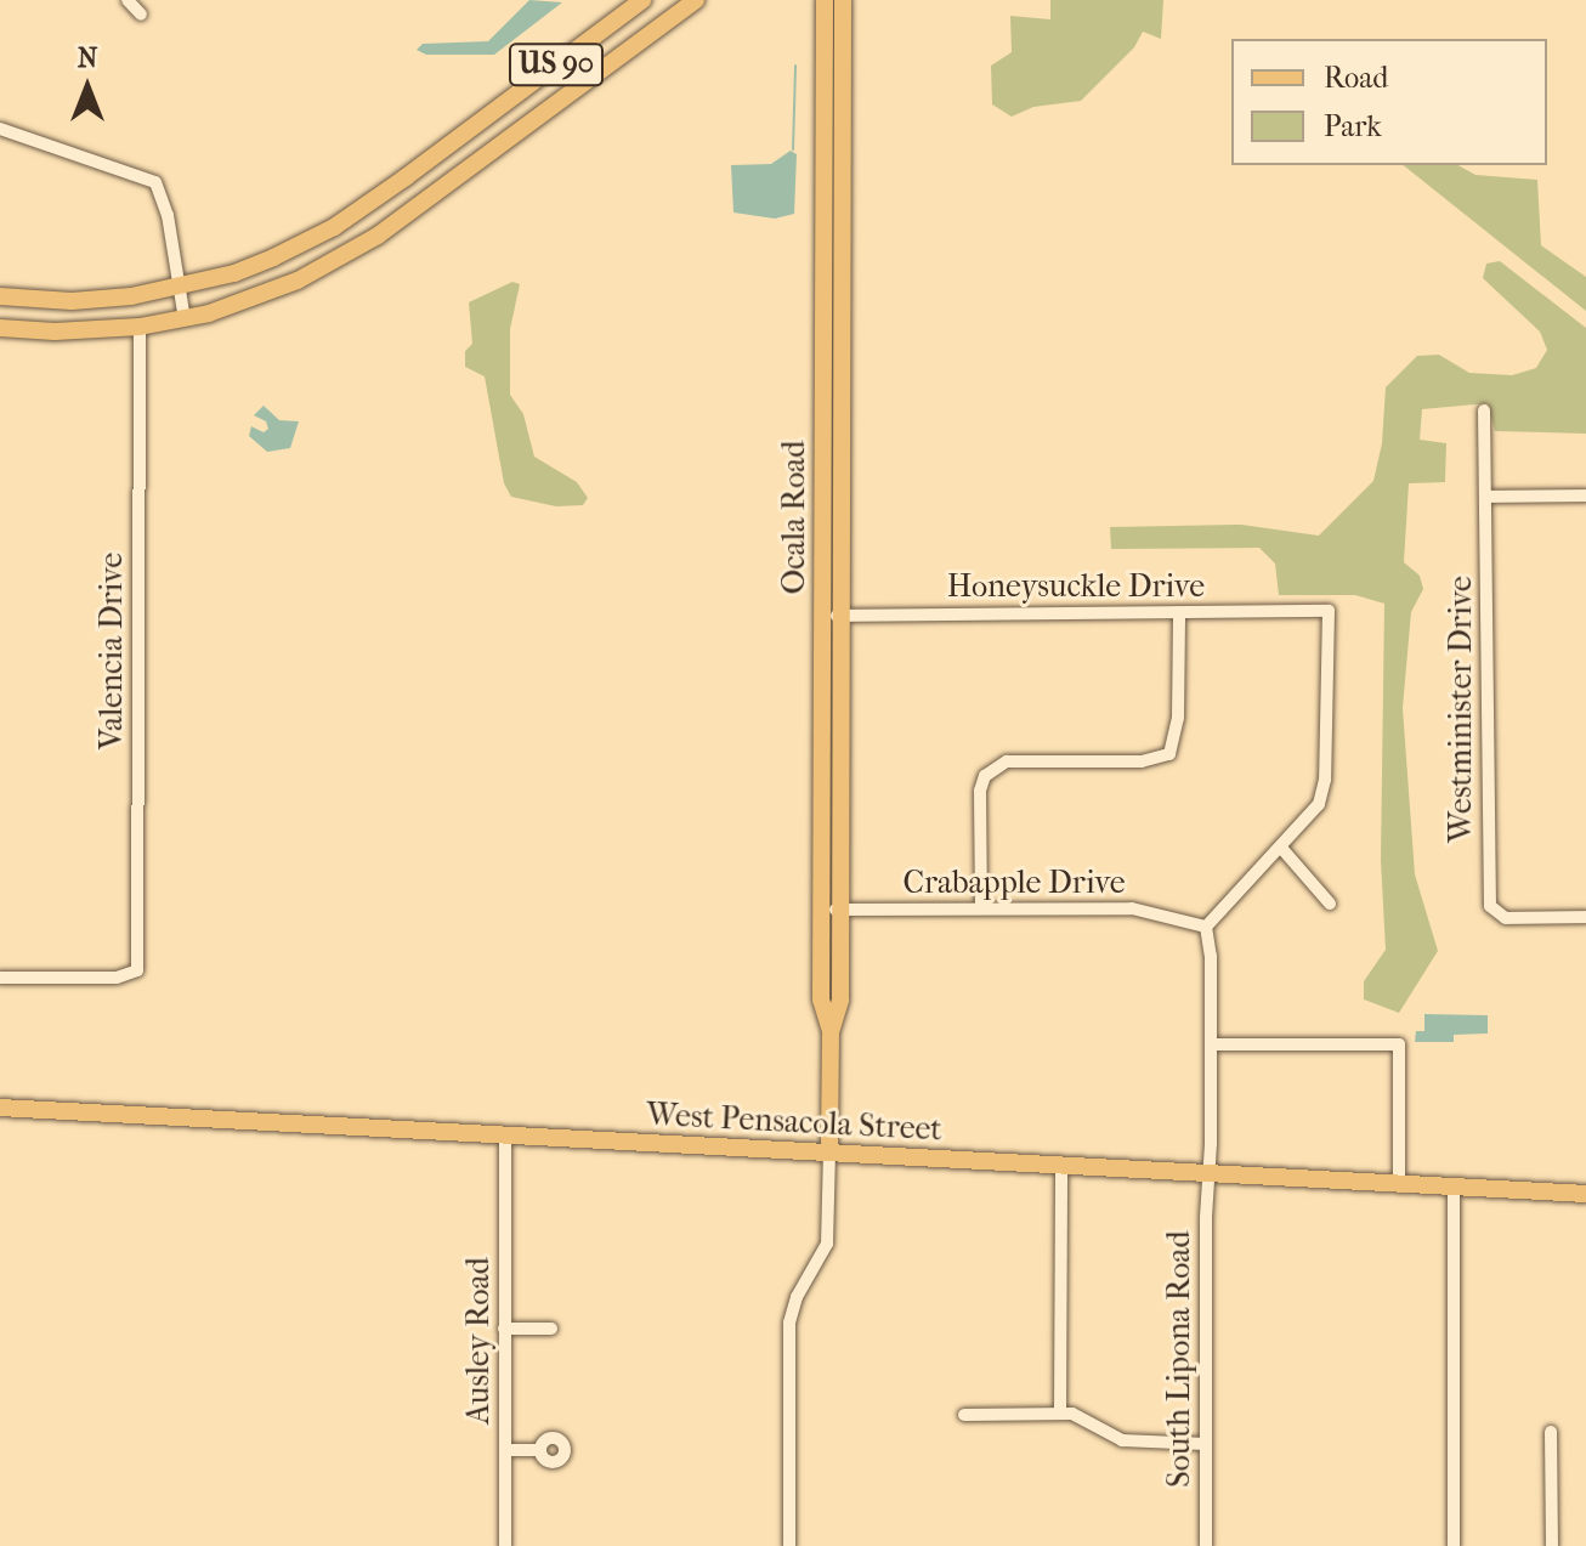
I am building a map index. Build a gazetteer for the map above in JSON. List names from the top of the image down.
{
  "streets": {
    "main road": ["US 90", "Ocala Road", "West Pensacola Street"],
    "street": [
      "Honeysuckle Drive",
      "Valencia Drive",
      "Westminister Drive",
      "Crabapple Drive",
      "Ausley Road",
      "South Lipona Road"
    ]
  },
  "crossings": [
    ["US 90", "Valencia Drive"],
    ["Ocala Road", "Honeysuckle Drive"],
    ["Ocala Road", "Crabapple Drive"],
    ["Ocala Road", "West Pensacola Street"],
    ["Crabapple Drive", "South Lipona Road"],
    ["West Pensacola Street", "Ausley Road"],
    ["West Pensacola Street", "South Lipona Road"]
  ],
  "legend": ["Road", "Park"],
  "north": "top"
}
